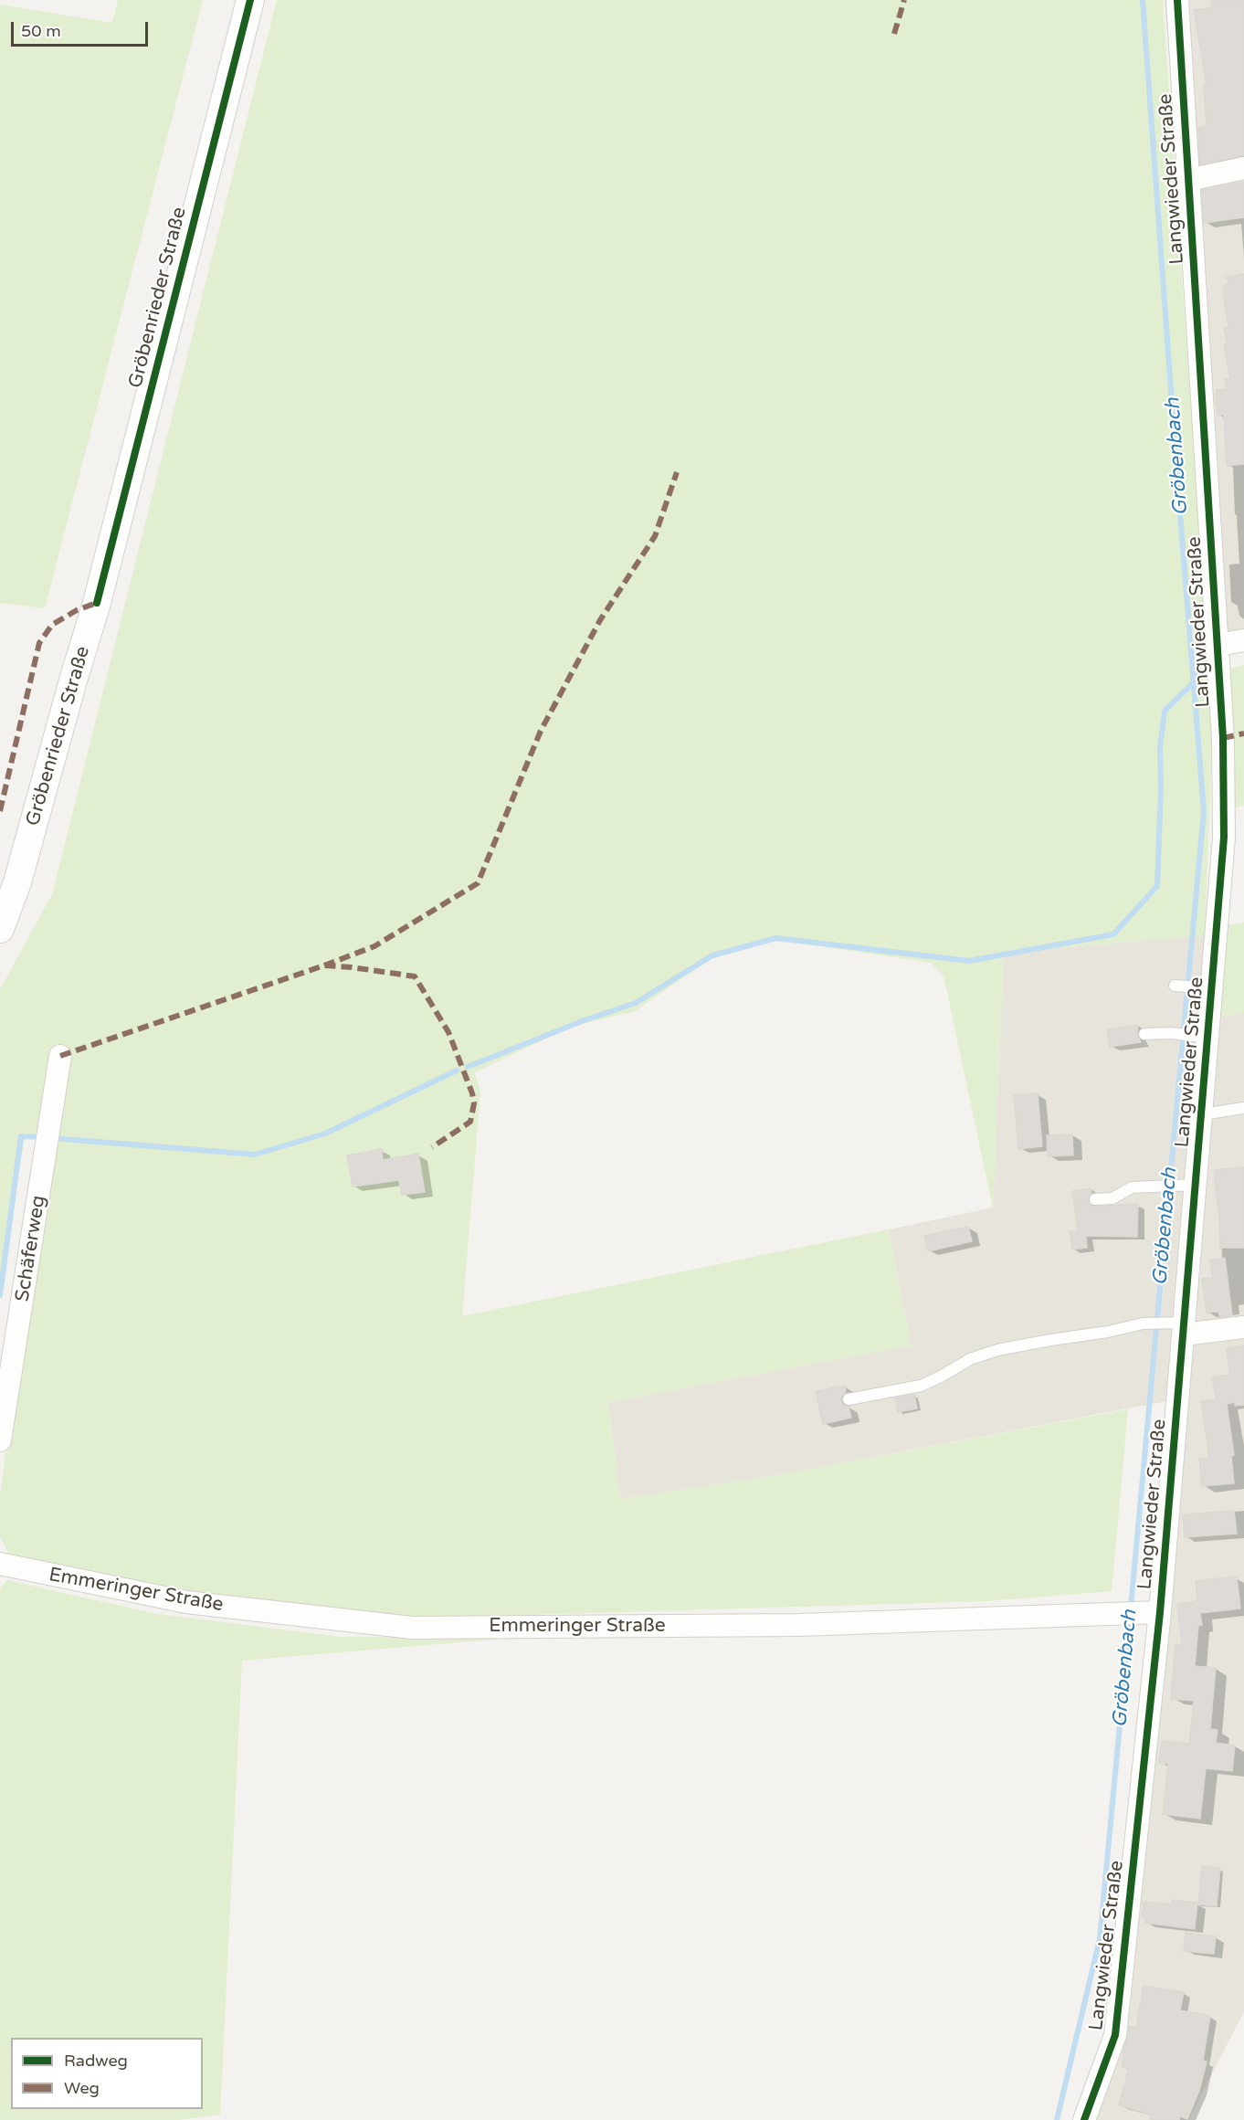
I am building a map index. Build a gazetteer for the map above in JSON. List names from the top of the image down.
{
  "streets": {
    "street": [
      "Langwieder Straße",
      "Gröbenrieder Straße",
      "Schäferweg",
      "Emmeringer Straße"
    ]
  },
  "crossings": [
    ["Langwieder Straße", "Emmeringer Straße"]
  ],
  "water": ["Gröbenbach"],
  "legend": ["Radweg", "Weg"],
  "scale_bar": "50 m"
}
